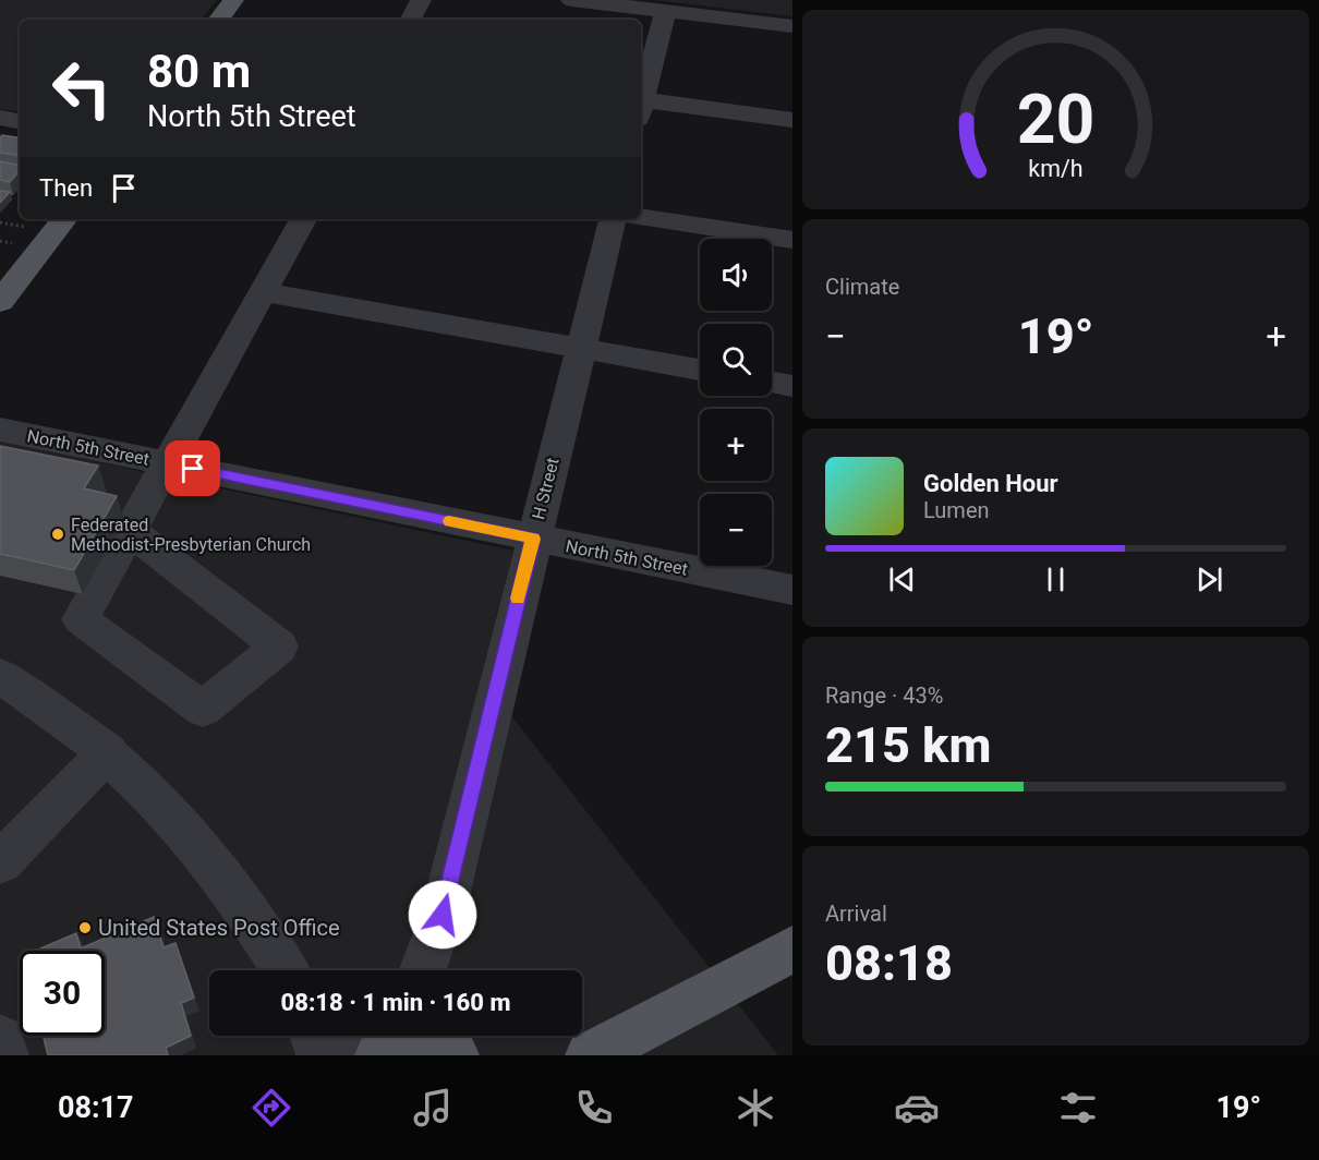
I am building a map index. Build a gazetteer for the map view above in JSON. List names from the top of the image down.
{
  "streets": {
    "street": ["North 5th Street", "H Street"]
  },
  "crossings": [
    ["North 5th Street", "H Street"]
  ],
  "places": ["Federated Methodist-Presbyterian Church", "United States Post Office"],
  "page": {
    "turn": ["80 m", "North 5th Street"],
    "then": "Then",
    "tile": [
      "Climate",
      ["Range · 43%", "215 km"],
      ["Arrival", "08:18"]
    ],
    "map_buttons": ["+", "−"],
    "heat": ["−", "19°", "+"],
    "song": ["Golden Hour", "Lumen"],
    "limit": "30",
    "trip": "08:18 · 1 min · 160 m",
    "tabs": ["08:17", "19°"],
    "gauge": ["20", "km/h"]
  }
}
